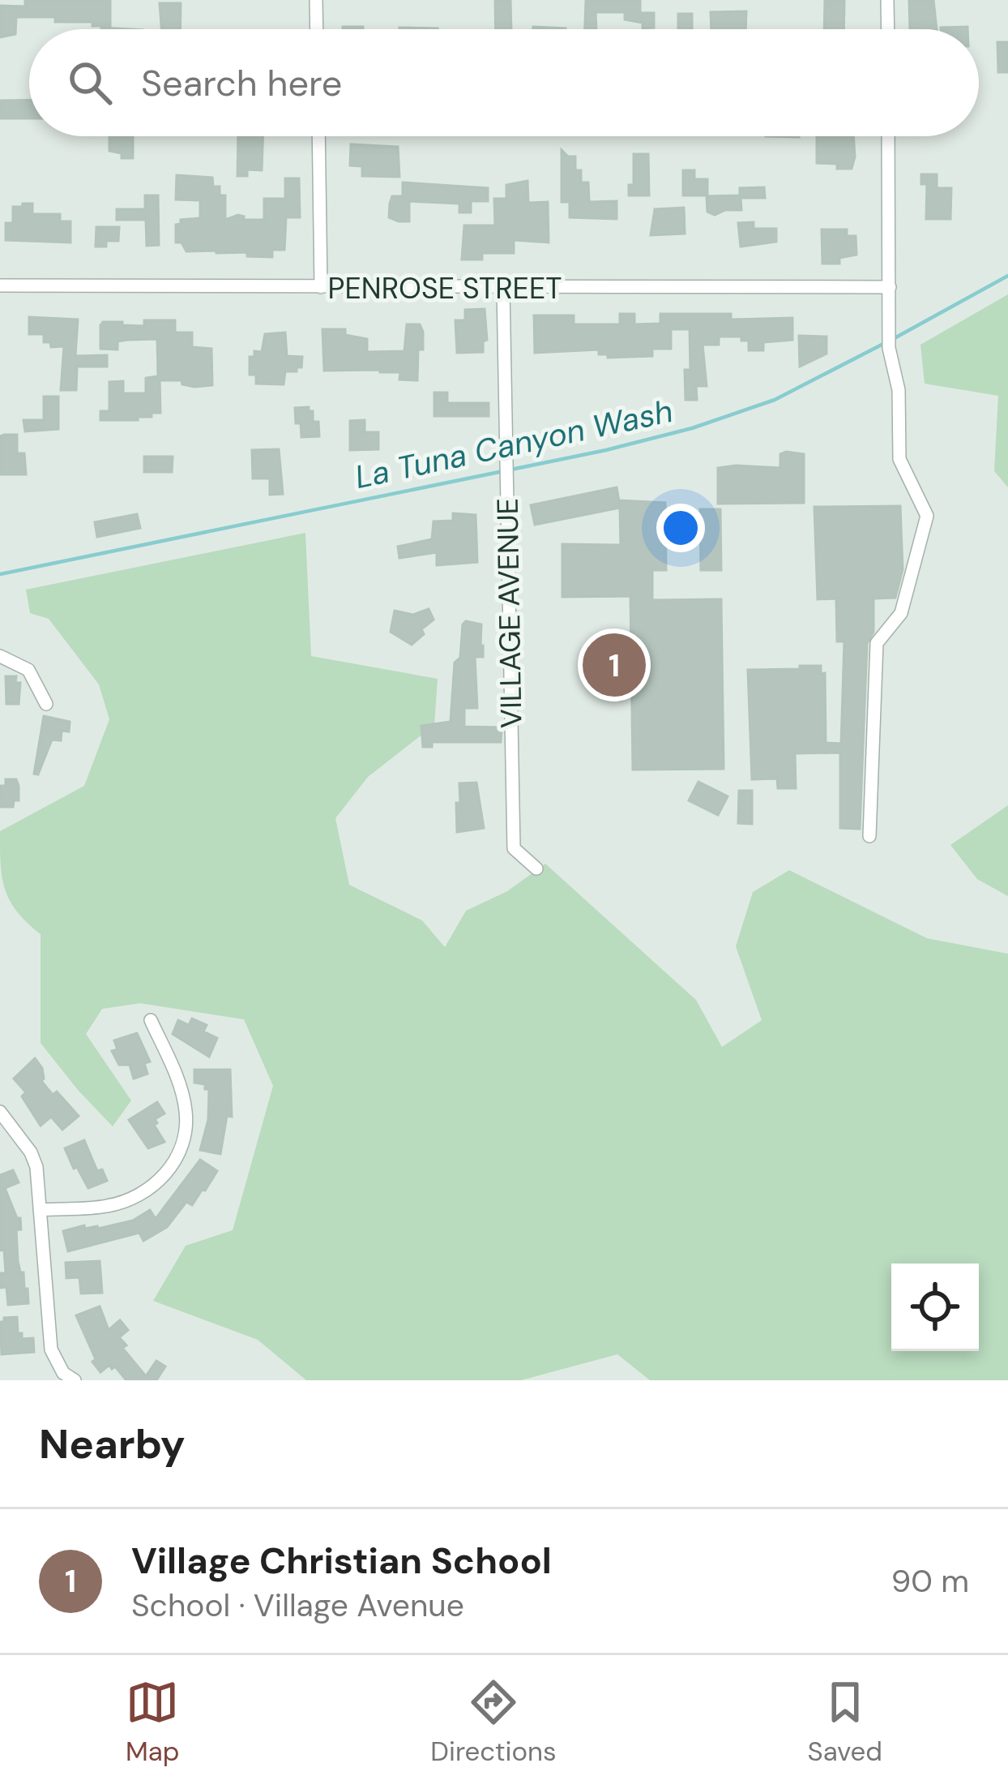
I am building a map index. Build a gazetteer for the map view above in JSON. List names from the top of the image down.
{
  "streets": {
    "street": ["PENROSE STREET", "VILLAGE AVENUE"]
  },
  "crossings": [
    ["PENROSE STREET", "VILLAGE AVENUE"]
  ],
  "water": ["La Tuna Canyon Wash"],
  "page": {
    "search": "Search here",
    "pins": "1",
    "heading": "Nearby",
    "list": [
      {
        "mark": "1",
        "name": "Village Christian School",
        "note": "School · Village Avenue",
        "value": "90 m"
      }
    ],
    "nav": ["Map", "Directions", "Saved"]
  }
}
